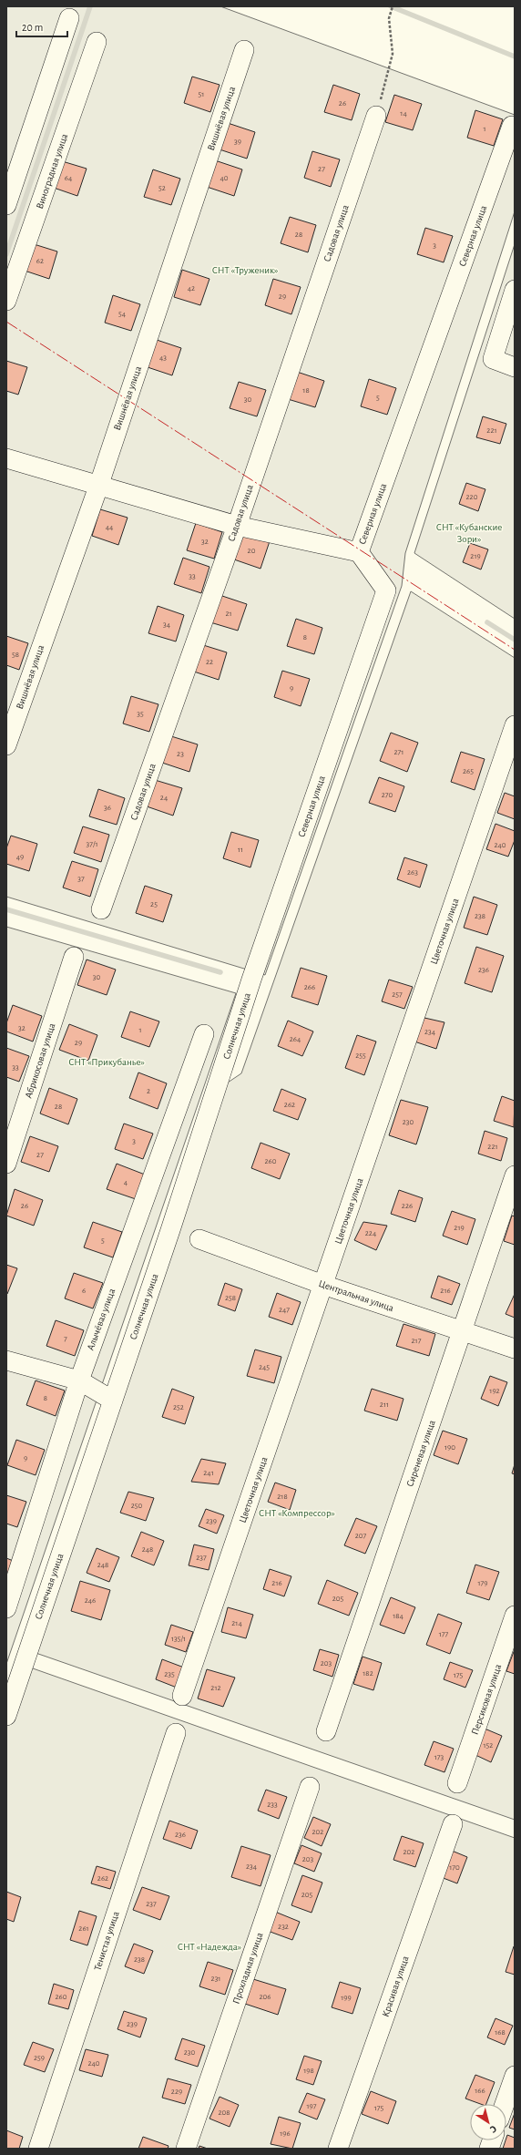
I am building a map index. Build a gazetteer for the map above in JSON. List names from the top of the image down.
{
  "streets": {
    "street": [
      "Вишнёвая улица",
      "Виноградная улица",
      "Садовая улица",
      "Северная улица",
      "Цветочная улица",
      "Солнечная улица",
      "Абрикосовая улица",
      "Центральная улица",
      "Алычёвая улица",
      "Сиреневая улица",
      "Персиковая улица",
      "Тенистая улица",
      "Прохладная улица",
      "Красивая улица"
    ]
  },
  "crossings": [
    ["Северная улица", "Солнечная улица"],
    ["Цветочная улица", "Центральная улица"],
    ["Центральная улица", "Сиреневая улица"]
  ],
  "parks": [
    "СНТ «Труженик»",
    "СНТ «Кубанские Зори»",
    "СНТ «Прикубанье»",
    "СНТ «Компрессор»",
    "СНТ «Надежда»"
  ],
  "house_numbers": [
    "51",
    "26",
    "14",
    "1",
    "39",
    "27",
    "64",
    "40",
    "52",
    "28",
    "3",
    "62",
    "42",
    "29",
    "54",
    "43",
    "18",
    "5",
    "30",
    "221",
    "220",
    "44",
    "32",
    "20",
    "219",
    "33",
    "21",
    "34",
    "8",
    "58",
    "22",
    "9",
    "35",
    "271",
    "23",
    "265",
    "270",
    "24",
    "36",
    "37/1",
    "240",
    "11",
    "49",
    "263",
    "37",
    "25",
    "238",
    "236",
    "30",
    "266",
    "257",
    "32",
    "1",
    "234",
    "264",
    "29",
    "255",
    "33",
    "2",
    "262",
    "28",
    "230",
    "3",
    "221",
    "27",
    "260",
    "4",
    "26",
    "226",
    "219",
    "224",
    "5",
    "6",
    "216",
    "258",
    "247",
    "7",
    "217",
    "245",
    "192",
    "8",
    "211",
    "252",
    "190",
    "9",
    "241",
    "218",
    "250",
    "239",
    "207",
    "248",
    "237",
    "248",
    "216",
    "179",
    "205",
    "246",
    "184",
    "214",
    "177",
    "135/1",
    "203",
    "182",
    "235",
    "175",
    "212",
    "152",
    "173",
    "233",
    "202",
    "236",
    "202",
    "203",
    "234",
    "170",
    "262",
    "205",
    "237",
    "232",
    "261",
    "238",
    "231",
    "260",
    "206",
    "199",
    "239",
    "168",
    "230",
    "259",
    "240",
    "198",
    "166",
    "229",
    "197",
    "175",
    "208",
    "196"
  ],
  "scale_bar": "20 m",
  "north": "bottom right"
}
